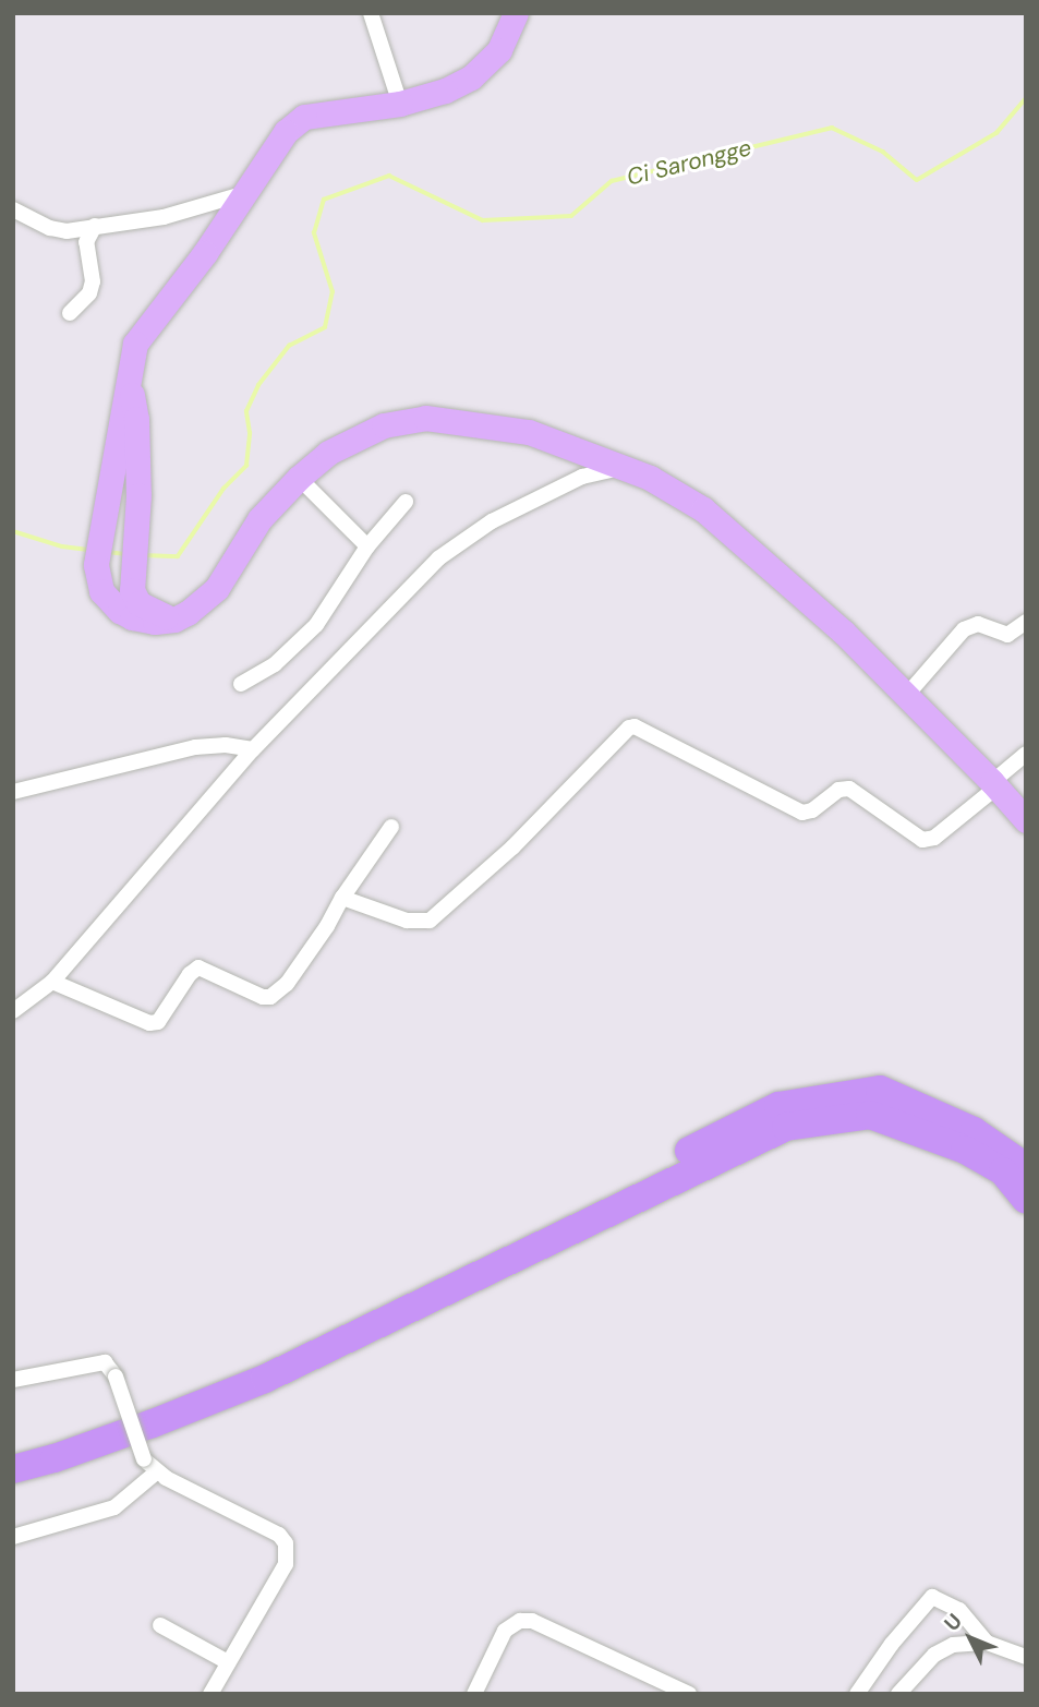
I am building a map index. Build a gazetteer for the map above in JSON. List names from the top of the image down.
{
  "water": ["Ci Sarongge"],
  "north": "top left"
}
